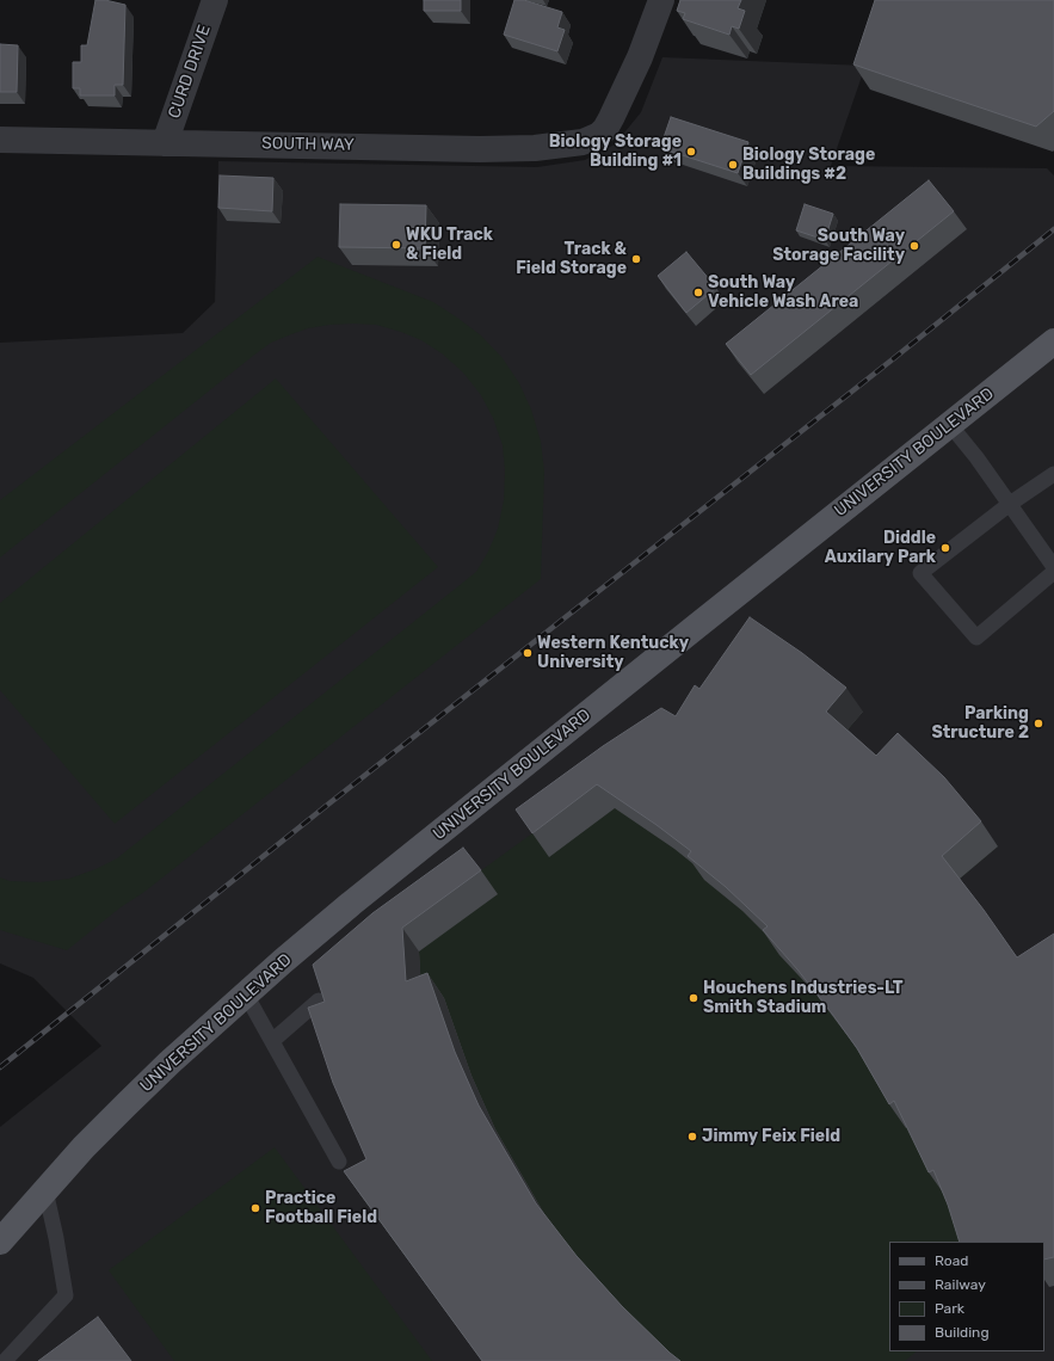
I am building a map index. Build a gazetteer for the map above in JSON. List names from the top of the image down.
{
  "streets": {
    "main road": ["UNIVERSITY BOULEVARD"],
    "street": ["CURD DRIVE", "SOUTH WAY"]
  },
  "crossings": [
    ["CURD DRIVE", "SOUTH WAY"]
  ],
  "places": [
    "Biology Storage Building #1",
    "Biology Storage Buildings #2",
    "WKU Track & Field",
    "South Way Storage Facility",
    "Track & Field Storage",
    "South Way Vehicle Wash Area",
    "Diddle Auxilary Park",
    "Western Kentucky University",
    "Parking Structure 2",
    "Houchens Industries-LT Smith Stadium",
    "Jimmy Feix Field",
    "Practice Football Field"
  ],
  "legend": [
    "Road",
    "Railway",
    "Park",
    "Building"
  ]
}
